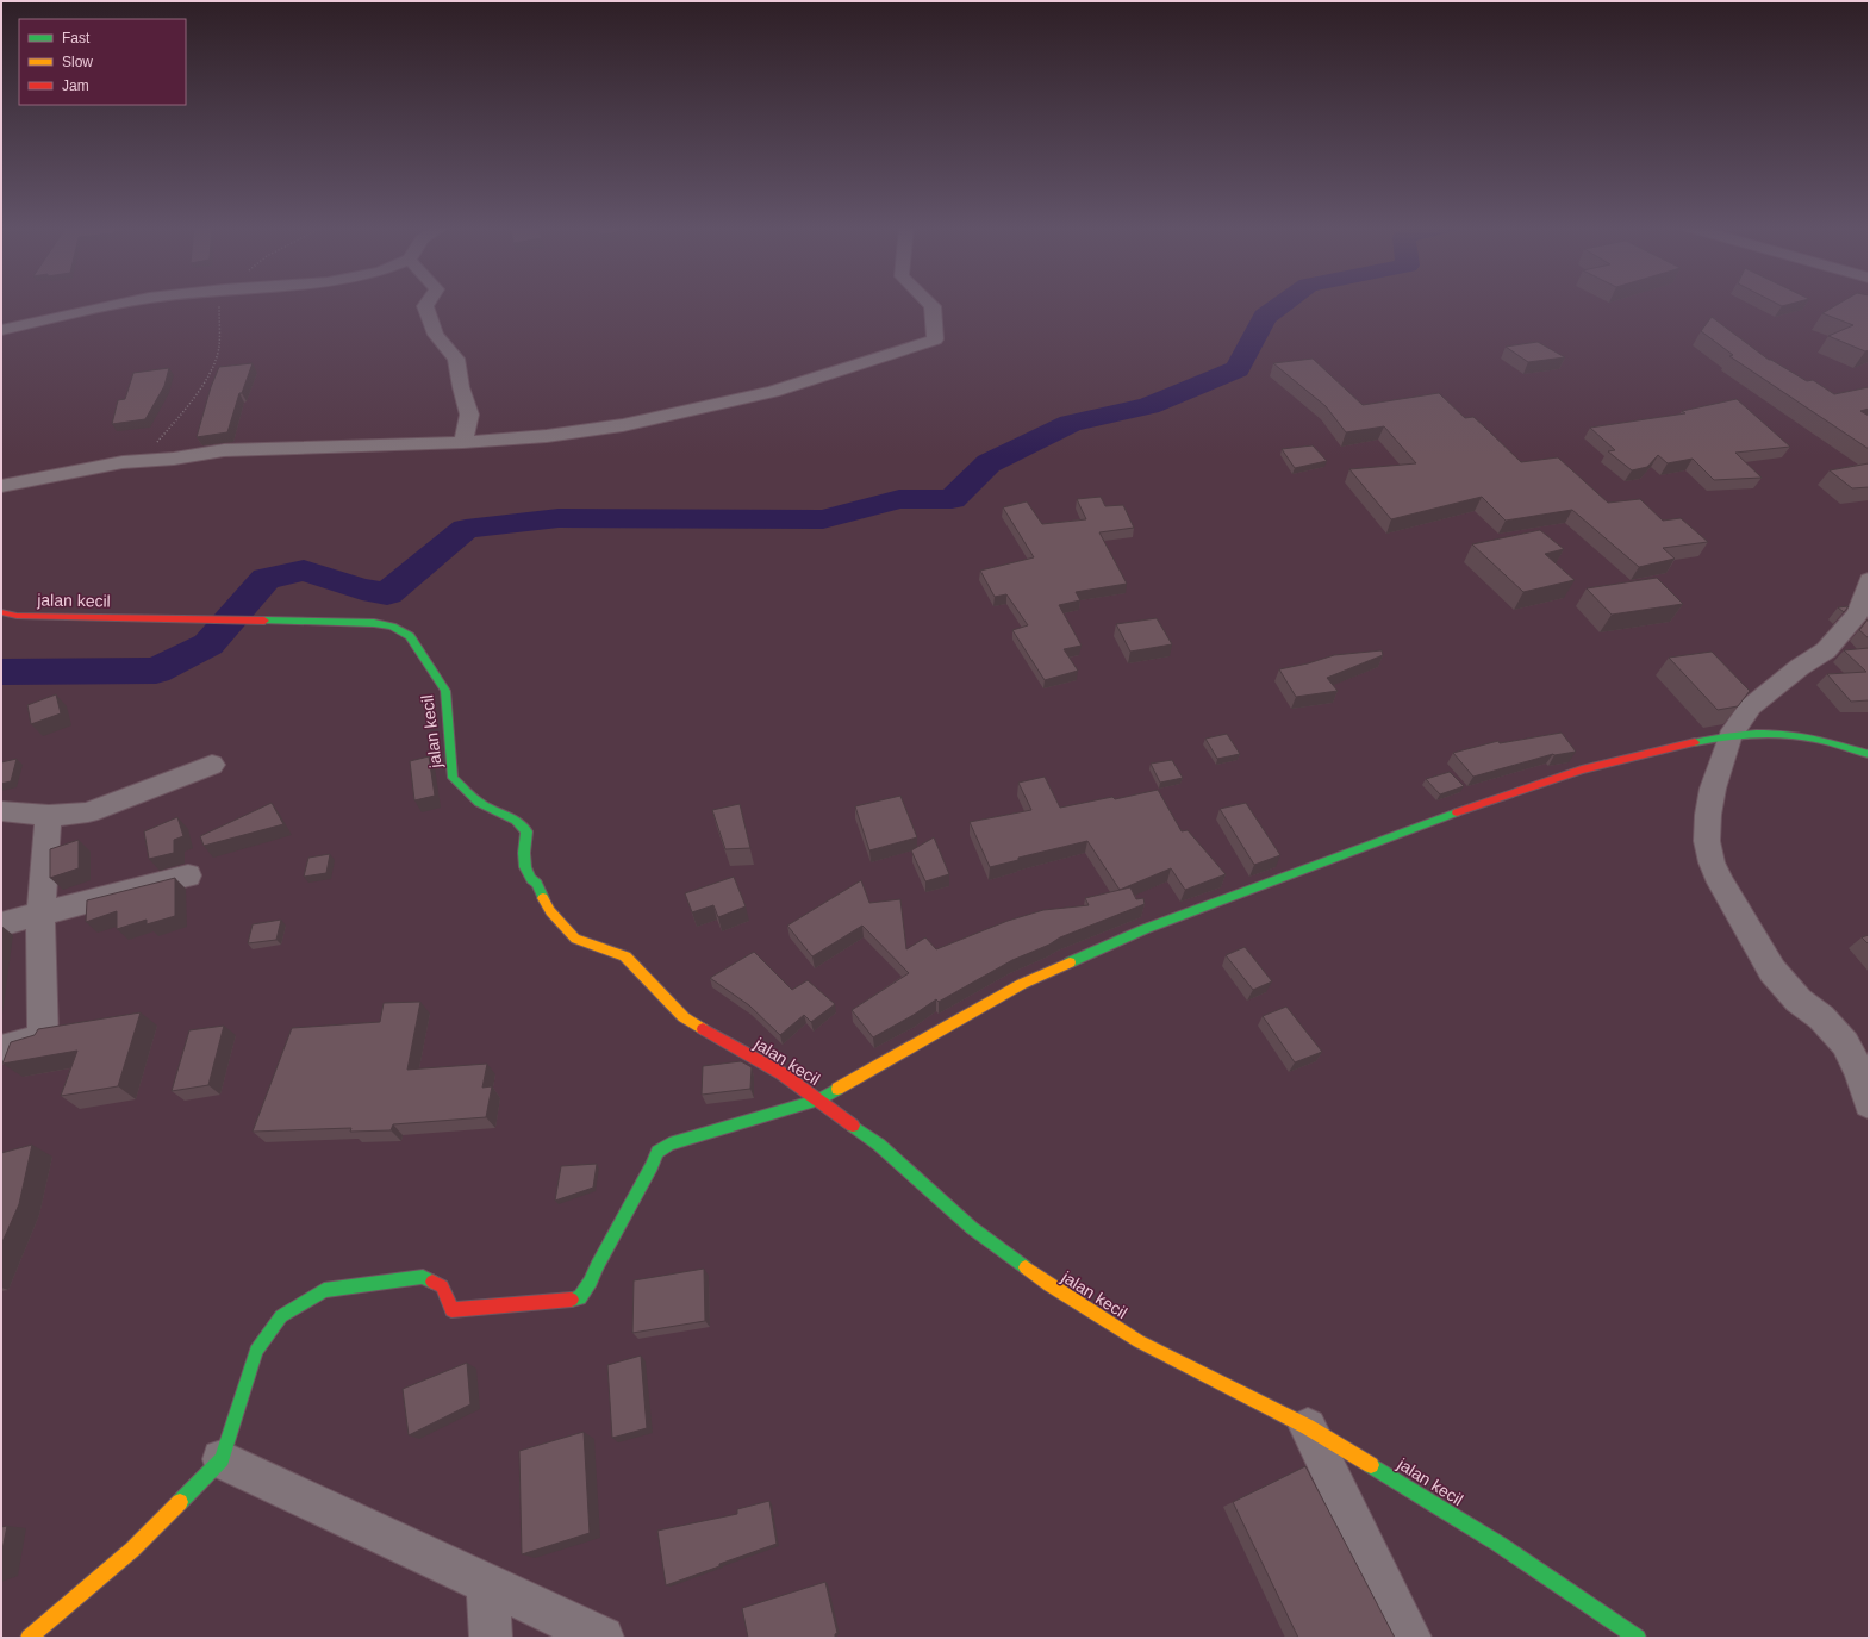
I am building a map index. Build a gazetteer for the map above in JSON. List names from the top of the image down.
{
  "streets": {
    "street": ["jalan kecil"]
  },
  "legend": ["Fast", "Slow", "Jam"]
}
